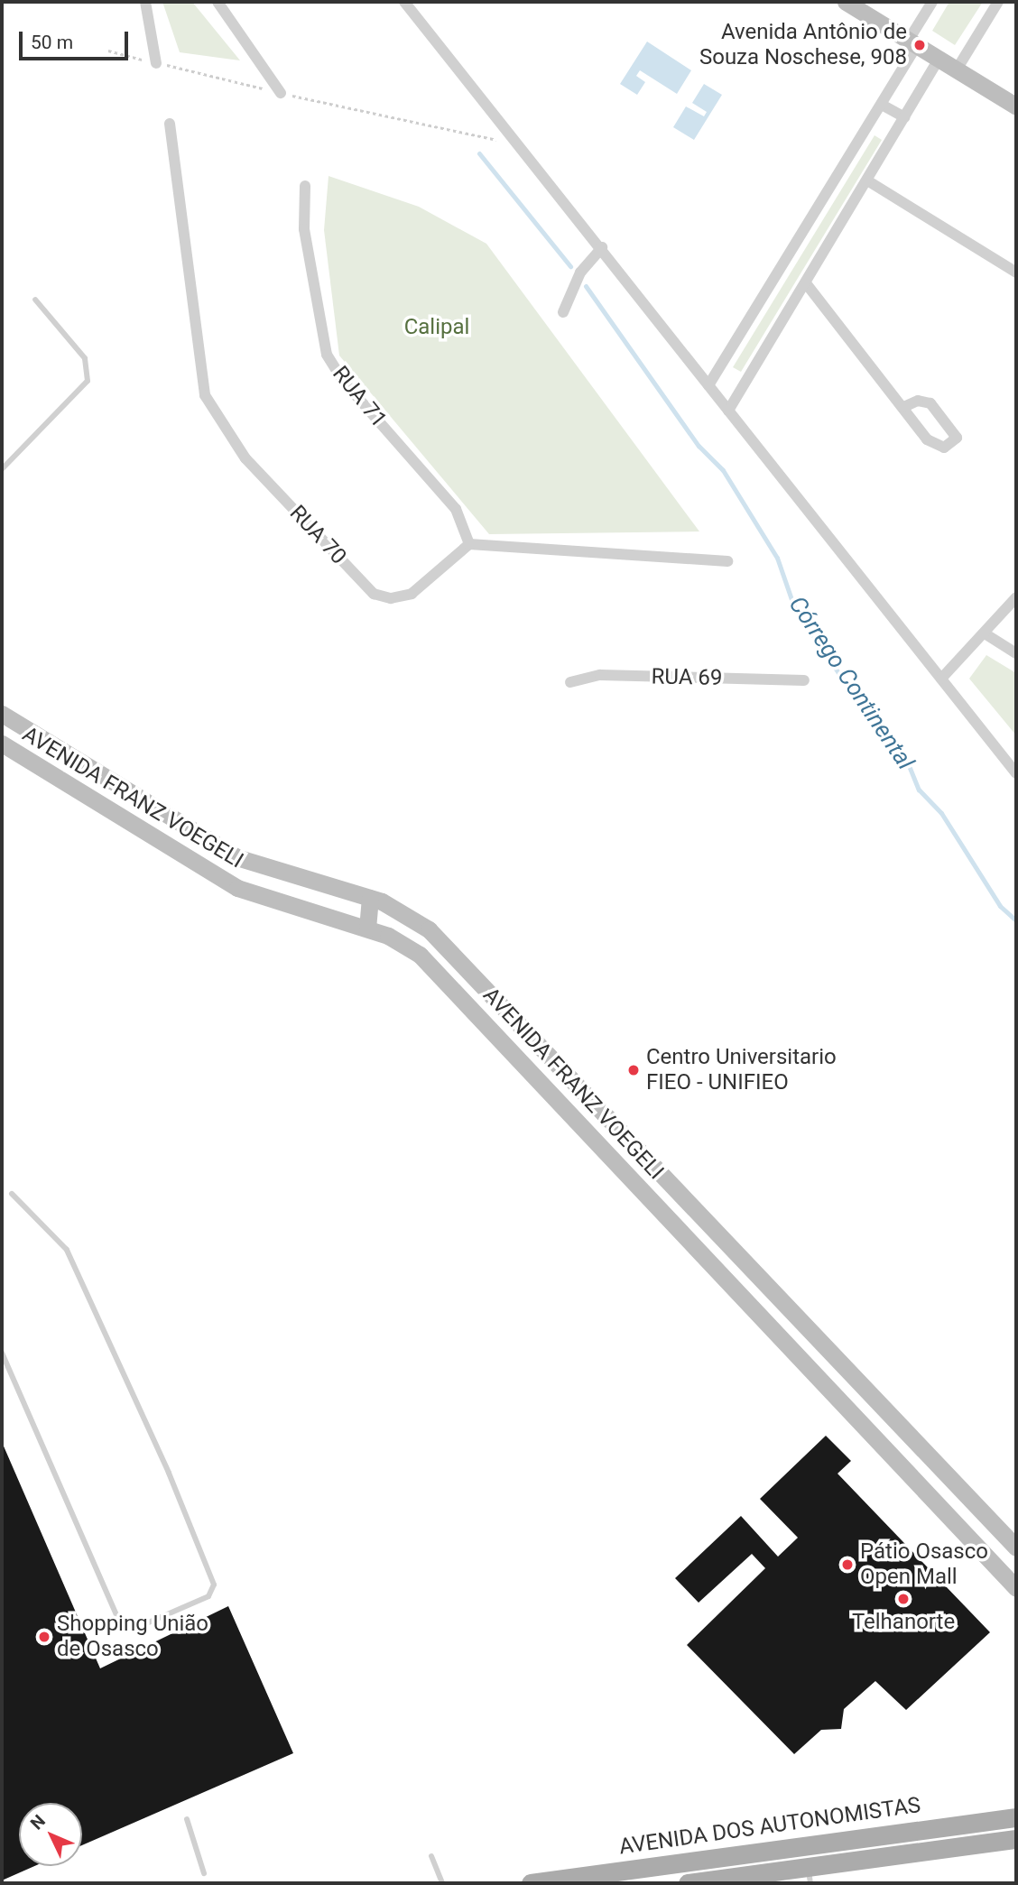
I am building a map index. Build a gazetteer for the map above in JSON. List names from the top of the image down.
{
  "streets": {
    "main road": ["AVENIDA FRANZ VOEGELI", "AVENIDA DOS AUTONOMISTAS"],
    "street": ["RUA 71", "RUA 70", "RUA 69"]
  },
  "crossings": [
    ["RUA 71", "RUA 70"]
  ],
  "water": ["Córrego Continental"],
  "parks": ["Calipal"],
  "places": [
    "Avenida Antônio de Souza Noschese, 908",
    "Centro Universitario FIEO - UNIFIEO",
    "Pátio Osasco Open Mall",
    "Telhanorte",
    "Shopping União de Osasco"
  ],
  "scale_bar": "50 m",
  "north": "top left"
}
